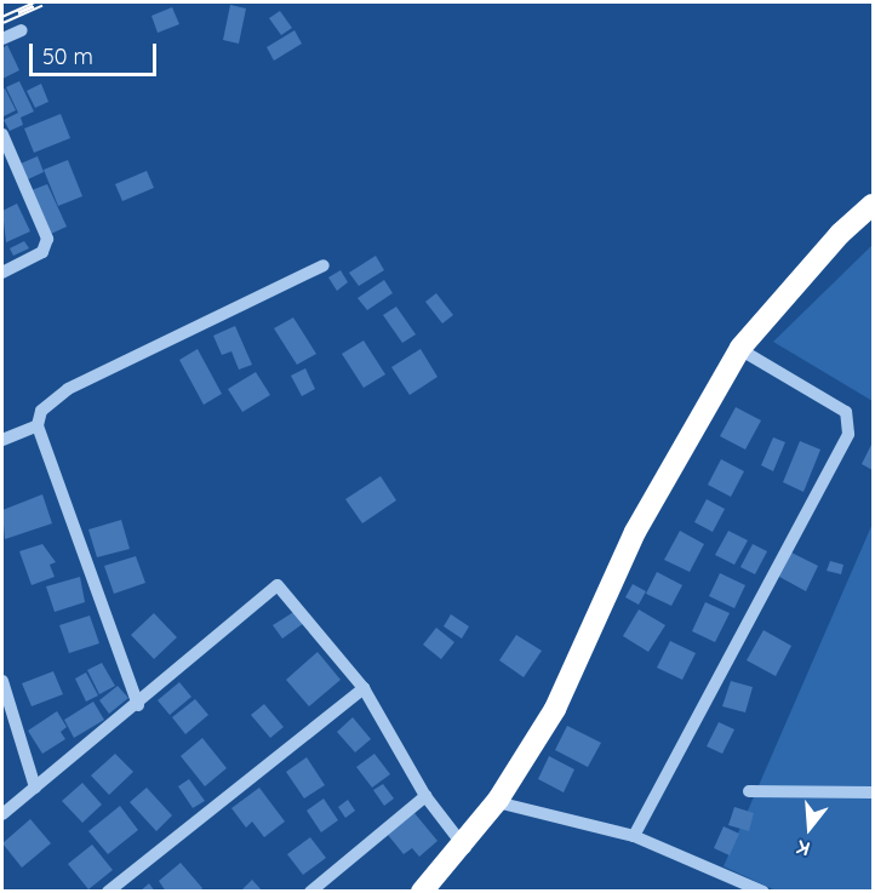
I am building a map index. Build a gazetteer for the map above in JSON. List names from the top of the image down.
{
  "scale_bar": "50 m",
  "north": "bottom"
}
